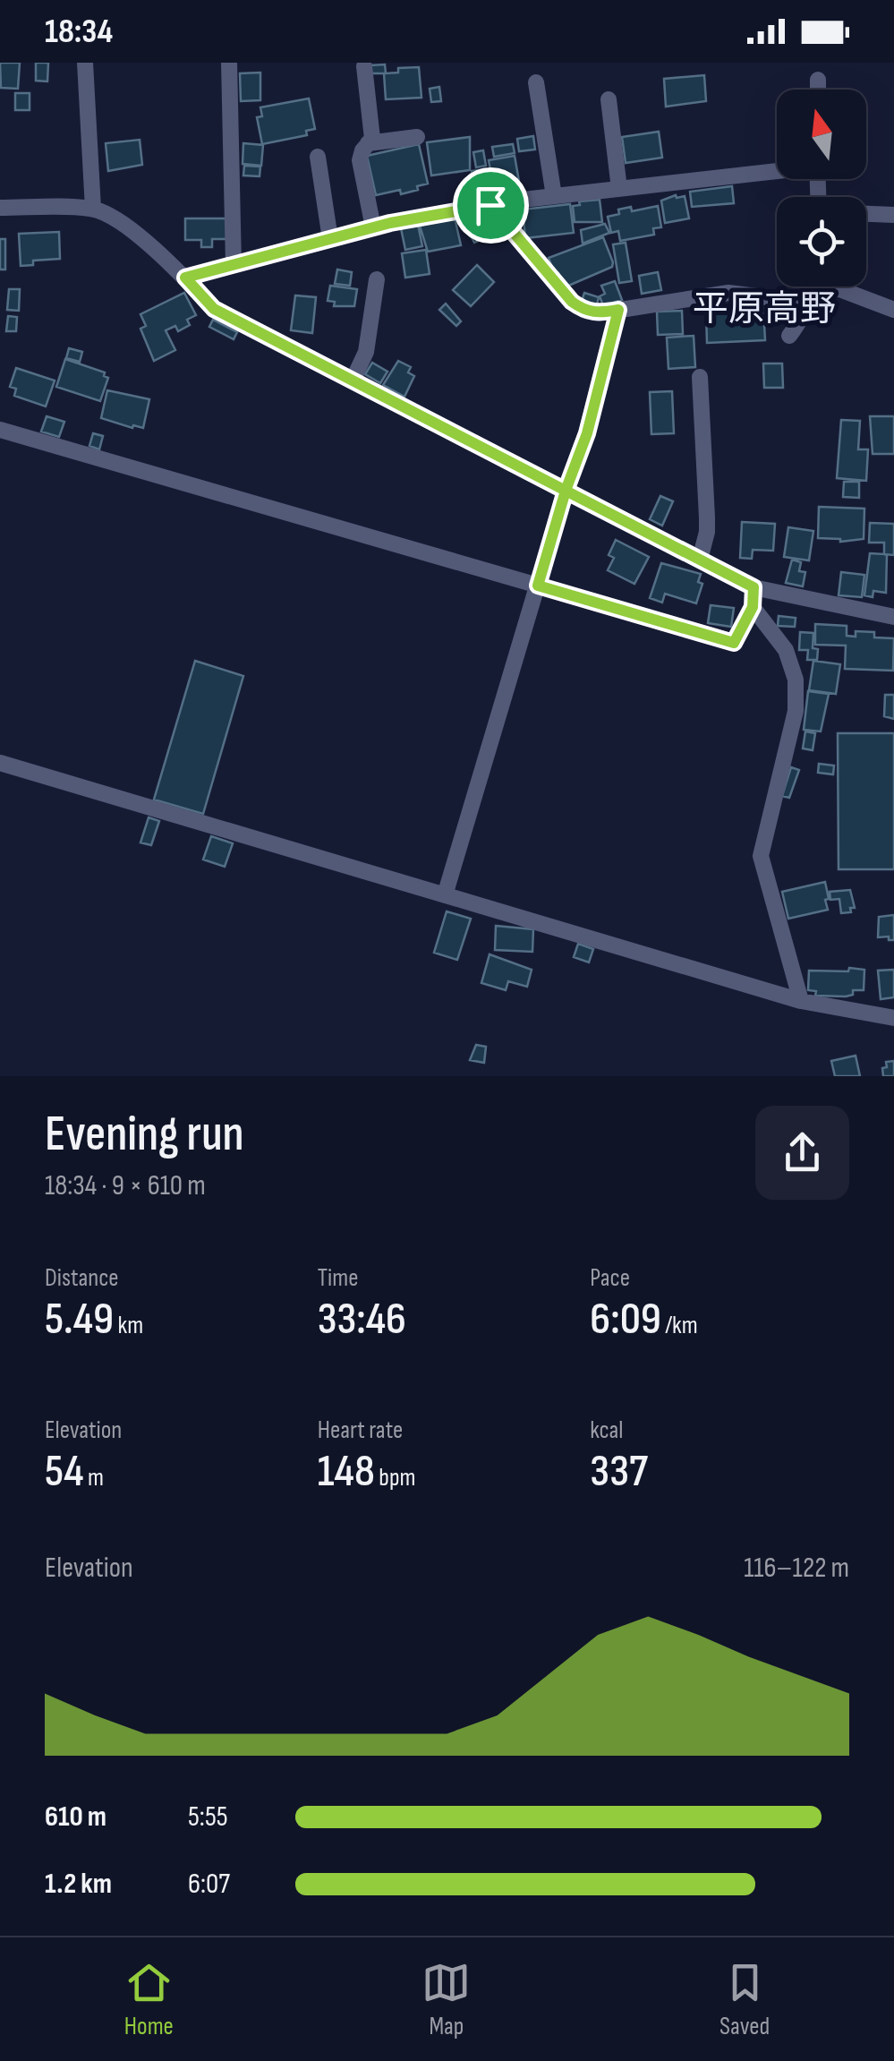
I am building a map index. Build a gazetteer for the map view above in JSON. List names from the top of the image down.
{
  "districts": ["平原高野"],
  "north": "top",
  "page": {
    "status": "18:34",
    "heading": ["Evening run", "18:34 · 9 × 610 m"],
    "stats": [
      ["Distance", "5.49 km"],
      ["Time", "33:46"],
      ["Pace", "6:09 /km"],
      ["Elevation", "54 m"],
      ["Heart rate", "148 bpm"],
      ["kcal", "337"]
    ],
    "chart": ["Elevation", "116–122 m"],
    "list": [
      {
        "name": "610 m",
        "note": "5:55"
      },
      {
        "name": "1.2 km",
        "note": "6:07"
      }
    ],
    "tabs": ["Home", "Map", "Saved"]
  }
}
